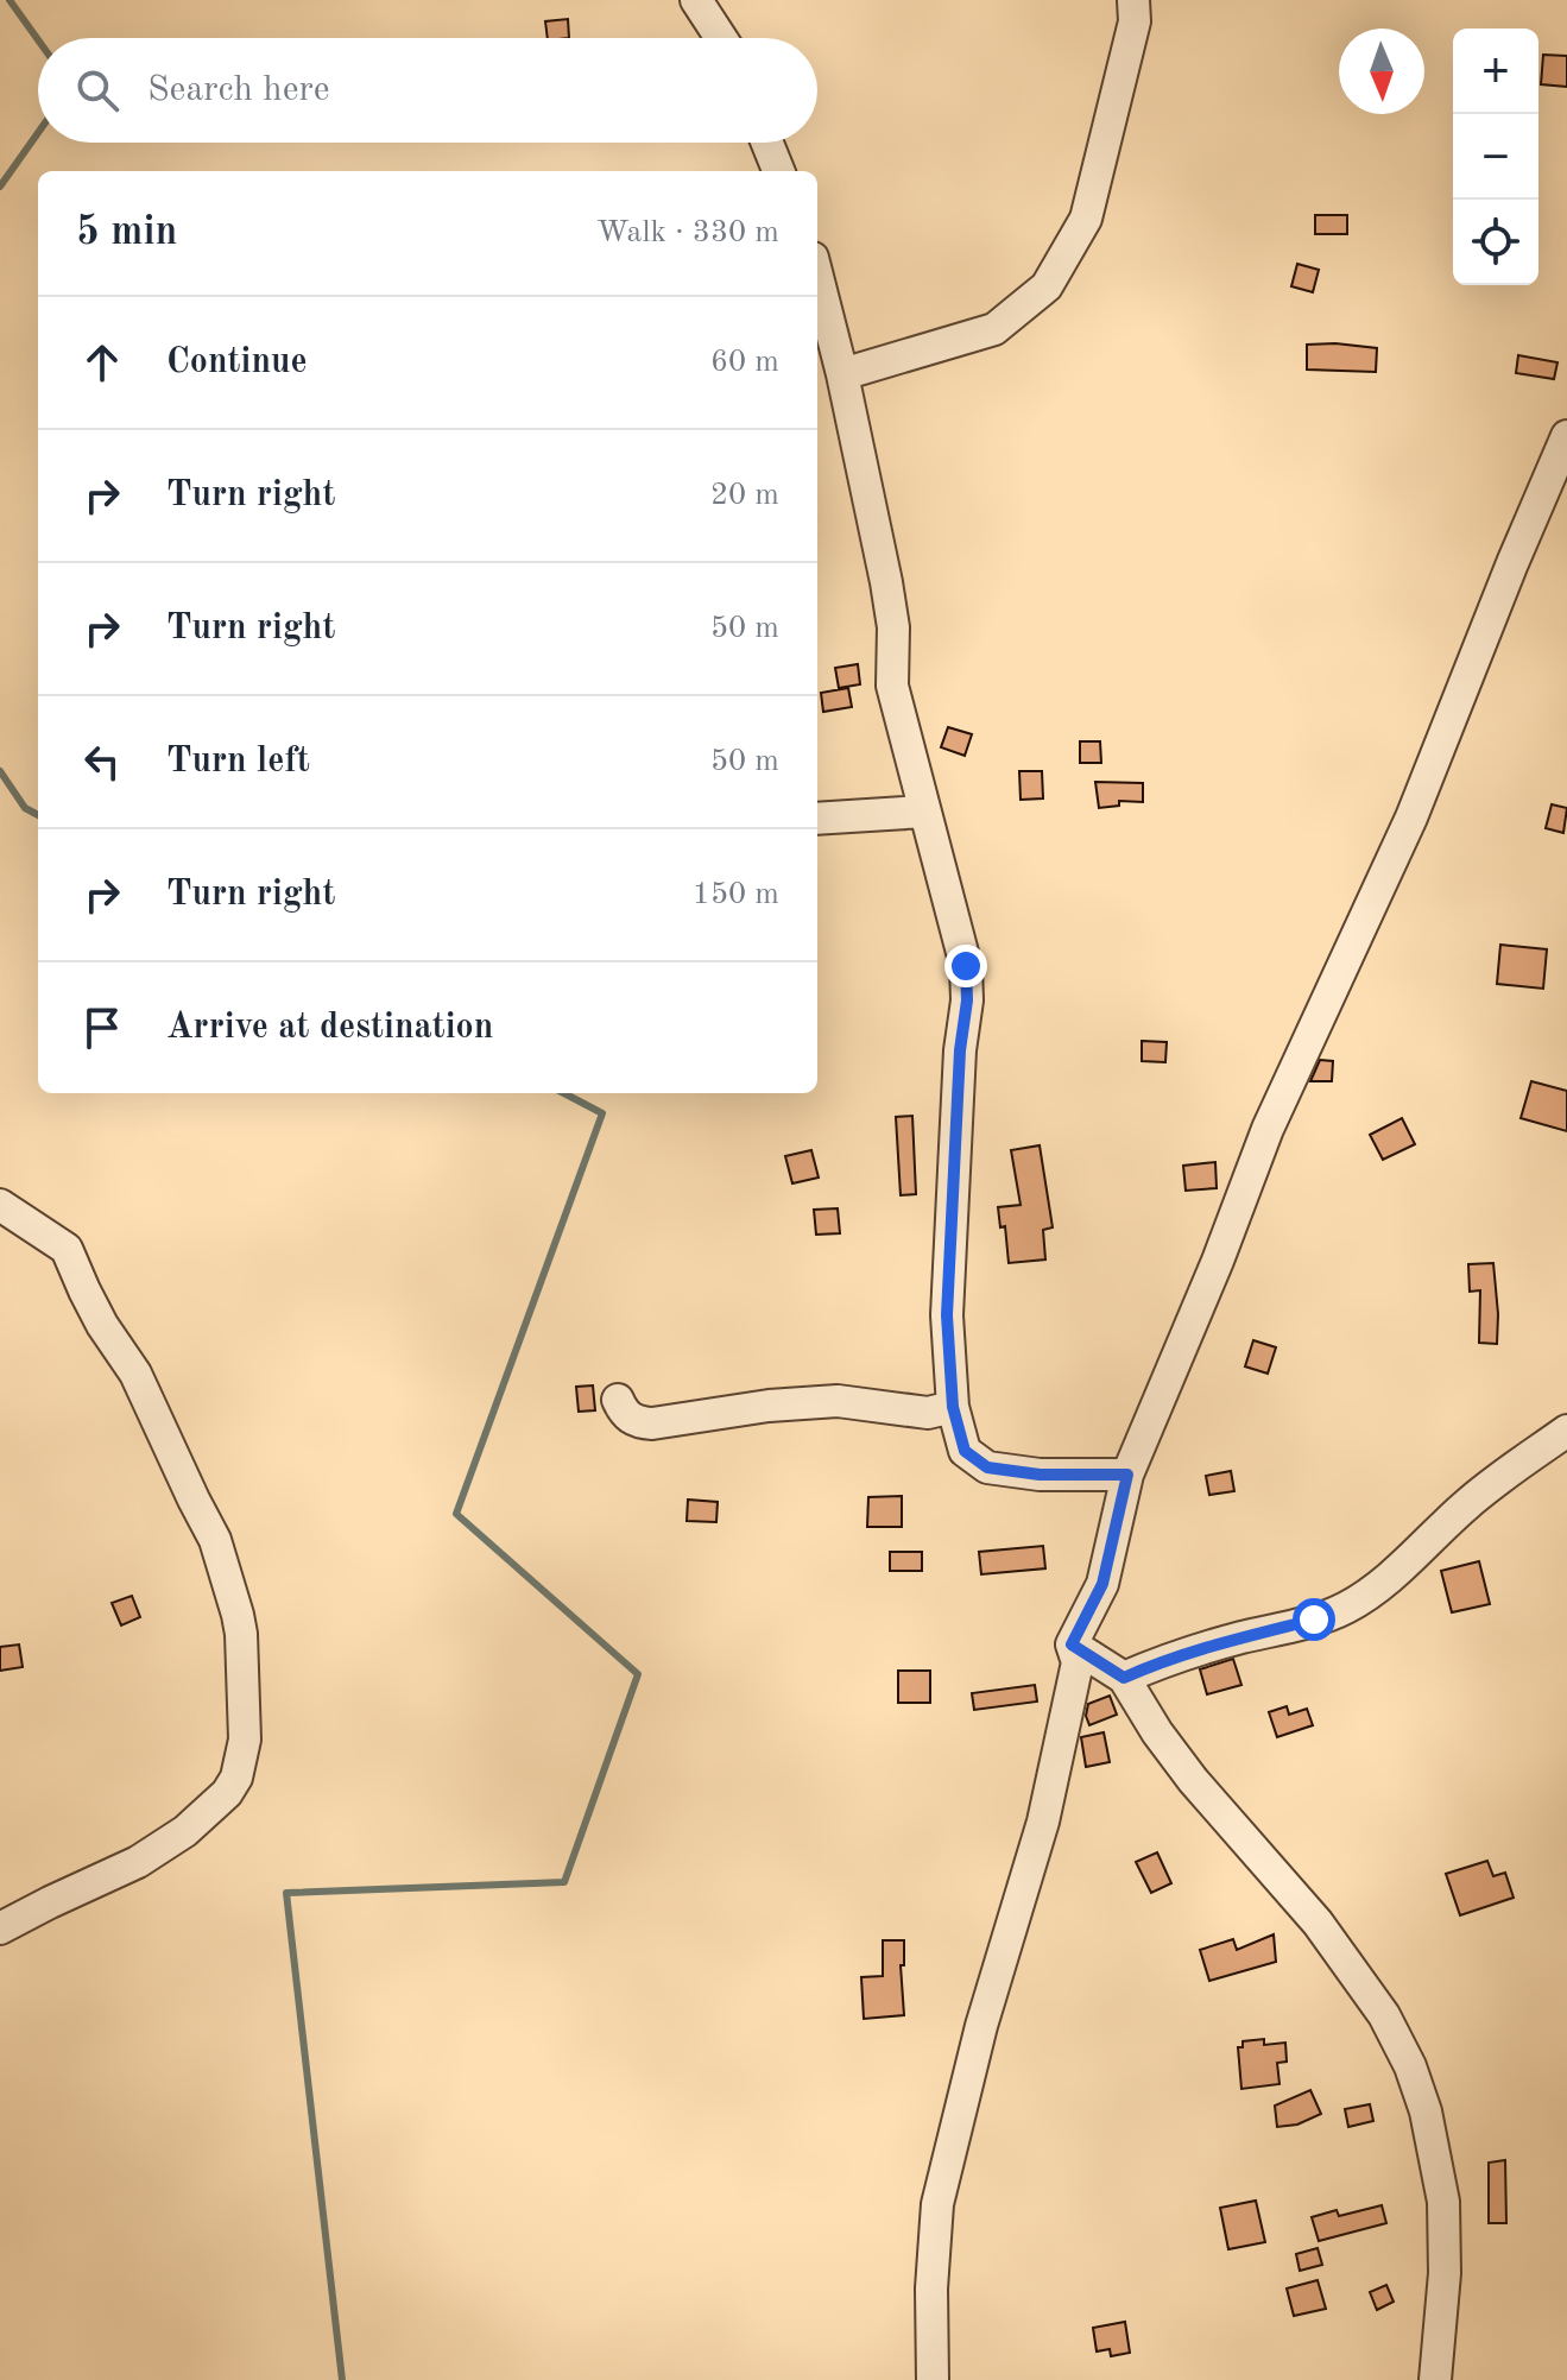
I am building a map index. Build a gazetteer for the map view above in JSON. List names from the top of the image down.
{
  "north": "bottom",
  "page": {
    "map_buttons": ["+", "−"],
    "search": "Search here",
    "heading": ["5 min", "Walk · 330 m"],
    "list": [
      ["Continue", "60 m"],
      ["Turn right", "20 m"],
      ["Turn right", "50 m"],
      ["Turn left", "50 m"],
      ["Turn right", "150 m"],
      "Arrive at destination"
    ]
  }
}
